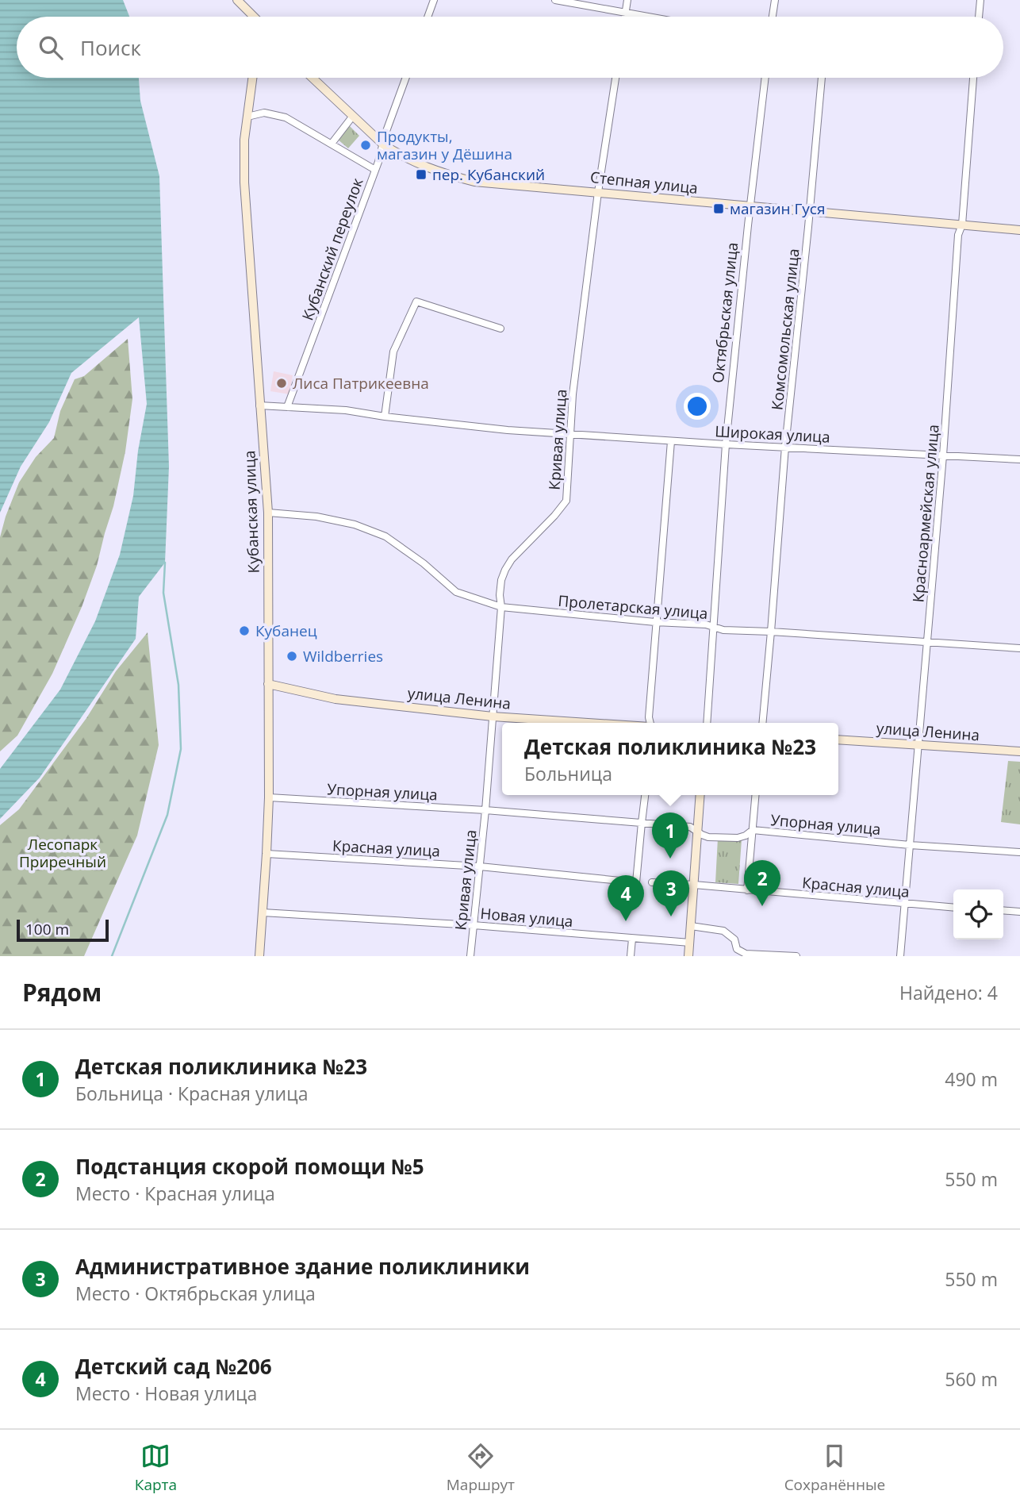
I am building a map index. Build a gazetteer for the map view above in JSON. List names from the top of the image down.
{
  "streets": {
    "street": [
      "Степная улица",
      "Кубанский переулок",
      "Октябрьская улица",
      "Комсомольская улица",
      "Широкая улица",
      "Кривая улица",
      "Кубанская улица",
      "Красноармейская улица",
      "Пролетарская улица",
      "улица Ленина",
      "Упорная улица",
      "Красная улица",
      "Новая улица"
    ]
  },
  "crossings": [
    ["Степная улица", "Кубанский переулок"],
    ["Степная улица", "Октябрьская улица"],
    ["Степная улица", "Комсомольская улица"],
    ["Степная улица", "Кривая улица"],
    ["Степная улица", "Красноармейская улица"],
    ["Кубанский переулок", "Широкая улица"],
    ["Октябрьская улица", "Широкая улица"],
    ["Октябрьская улица", "Пролетарская улица"],
    ["Комсомольская улица", "Широкая улица"],
    ["Комсомольская улица", "Пролетарская улица"],
    ["Широкая улица", "Кривая улица"],
    ["Широкая улица", "Кубанская улица"],
    ["Широкая улица", "Красноармейская улица"],
    ["Кривая улица", "Пролетарская улица"],
    ["Кривая улица", "улица Ленина"],
    ["Кривая улица", "Упорная улица"],
    ["Кривая улица", "Красная улица"],
    ["Кривая улица", "Новая улица"],
    ["Кубанская улица", "Пролетарская улица"],
    ["Кубанская улица", "улица Ленина"],
    ["Кубанская улица", "Упорная улица"],
    ["Кубанская улица", "Красная улица"],
    ["Кубанская улица", "Новая улица"],
    ["Красноармейская улица", "Пролетарская улица"],
    ["Красноармейская улица", "улица Ленина"],
    ["Красноармейская улица", "Упорная улица"],
    ["Красноармейская улица", "Красная улица"],
    ["Упорная улица", "Красная улица"]
  ],
  "parks": ["Лесопарк Приречный"],
  "places": {
    "other": [
      "Продукты, магазин у Дёшина",
      "Лиса Патрикеевна",
      "Кубанец",
      "Wildberries"
    ],
    "transit": ["пер. Кубанский", "магазин Гуся"]
  },
  "scale_bar": "100 m",
  "page": {
    "search": "Поиск",
    "popup": ["Детская поликлиника №23", "Больница"],
    "pins": [
      "1",
      "2",
      "3",
      "4"
    ],
    "scale": "100 m",
    "heading": ["Рядом", "Найдено: 4"],
    "list": [
      {
        "mark": "1",
        "name": "Детская поликлиника №23",
        "note": "Больница · Красная улица",
        "value": "490 m"
      },
      {
        "mark": "2",
        "name": "Подстанция скорой помощи №5",
        "note": "Место · Красная улица",
        "value": "550 m"
      },
      {
        "mark": "3",
        "name": "Административное здание поликлиники",
        "note": "Место · Октябрьская улица",
        "value": "550 m"
      },
      {
        "mark": "4",
        "name": "Детский сад №206",
        "note": "Место · Новая улица",
        "value": "560 m"
      }
    ],
    "nav": ["Карта", "Маршрут", "Сохранённые"]
  }
}
